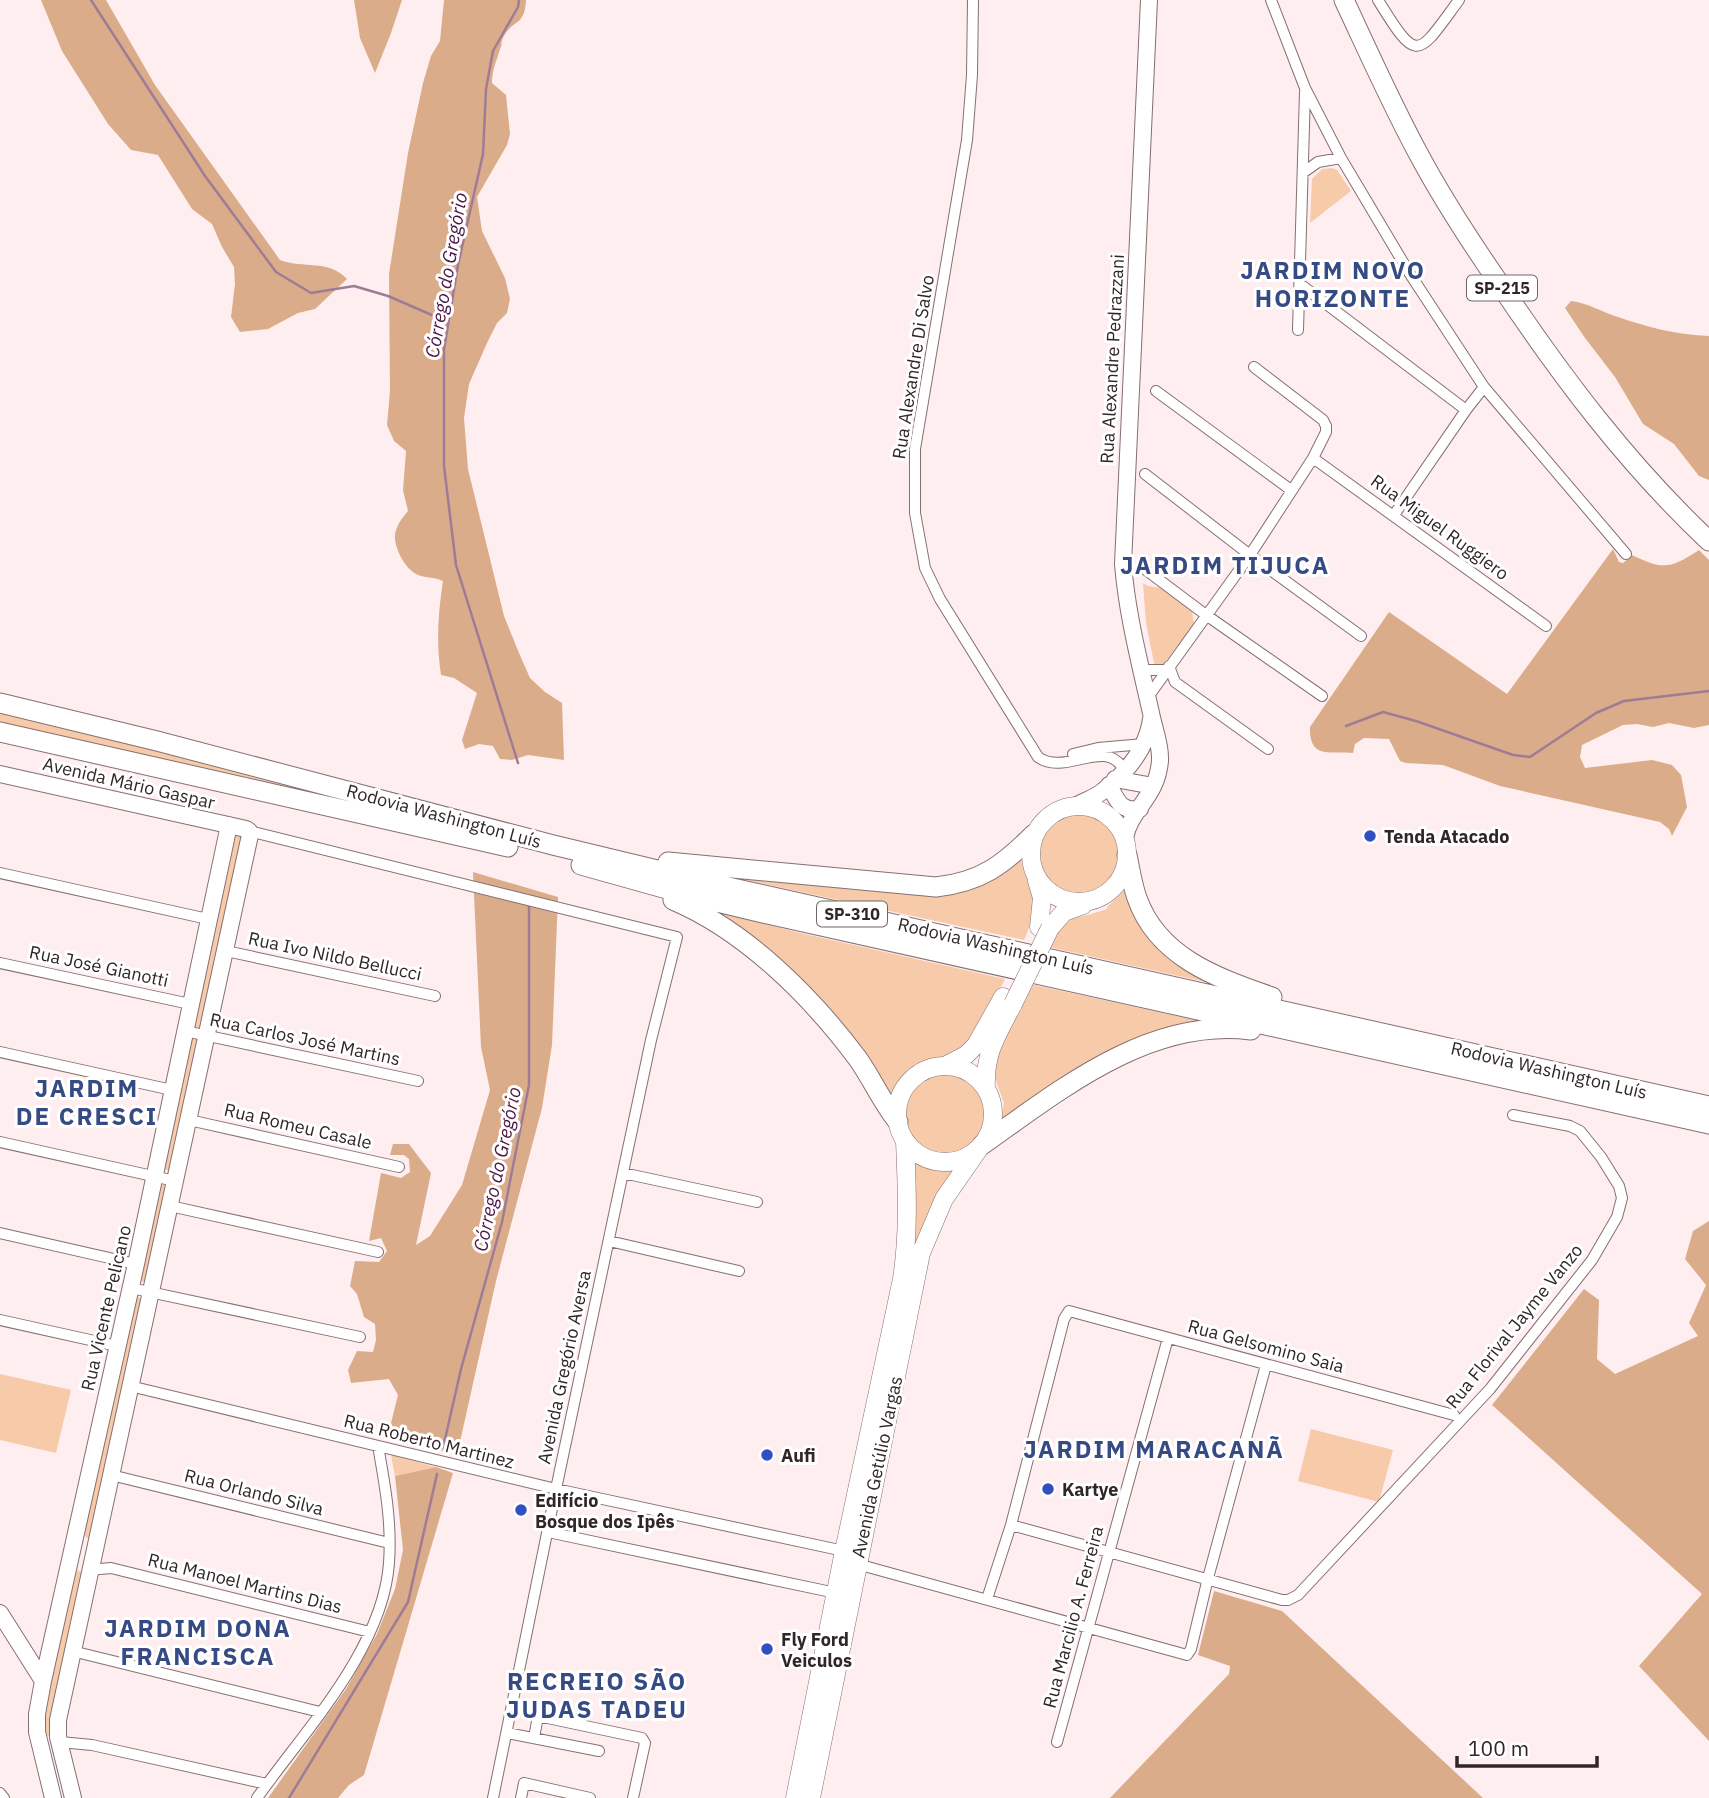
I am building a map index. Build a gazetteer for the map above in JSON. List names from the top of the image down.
{
  "streets": {
    "highway": ["SP-215", "Rodovia Washington Luís", "SP-310"],
    "main road": ["Avenida Getúlio Vargas"],
    "street": [
      "Rua Alexandre Pedrazzani",
      "Rua Alexandre Di Salvo",
      "Rua Miguel Ruggiero",
      "Avenida Mário Gaspar",
      "Rua Ivo Nildo Bellucci",
      "Rua José Gianotti",
      "Rua Carlos José Martins",
      "Rua Romeu Casale",
      "Rua Vicente Pelicano",
      "Rua Florival Jayme Vanzo",
      "Rua Gelsomino Saia",
      "Avenida Gregório Aversa",
      "Rua Roberto Martinez",
      "Rua Orlando Silva",
      "Rua Manoel Martins Dias",
      "Rua Marcilio A. Ferreira"
    ]
  },
  "crossings": [
    ["Avenida Mário Gaspar", "Rua Vicente Pelicano"],
    ["Avenida Mário Gaspar", "Avenida Gregório Aversa"],
    ["Rua José Gianotti", "Rua Vicente Pelicano"],
    ["Rua Carlos José Martins", "Rua Vicente Pelicano"],
    ["Rua Gelsomino Saia", "Rua Marcilio A. Ferreira"],
    ["Avenida Gregório Aversa", "Rua Roberto Martinez"],
    ["Rua Roberto Martinez", "Avenida Getúlio Vargas"]
  ],
  "districts": [
    "JARDIM NOVO HORIZONTE",
    "JARDIM TIJUCA",
    "JARDIM DE CRESCI",
    "JARDIM MARACANÃ",
    "JARDIM DONA FRANCISCA",
    "RECREIO SÃO JUDAS TADEU"
  ],
  "water": ["Córrego do Gregório"],
  "places": [
    "Tenda Atacado",
    "Aufi",
    "Kartye",
    "Edifício Bosque dos Ipês",
    "Fly Ford Veiculos"
  ],
  "scale_bar": "100 m"
}
